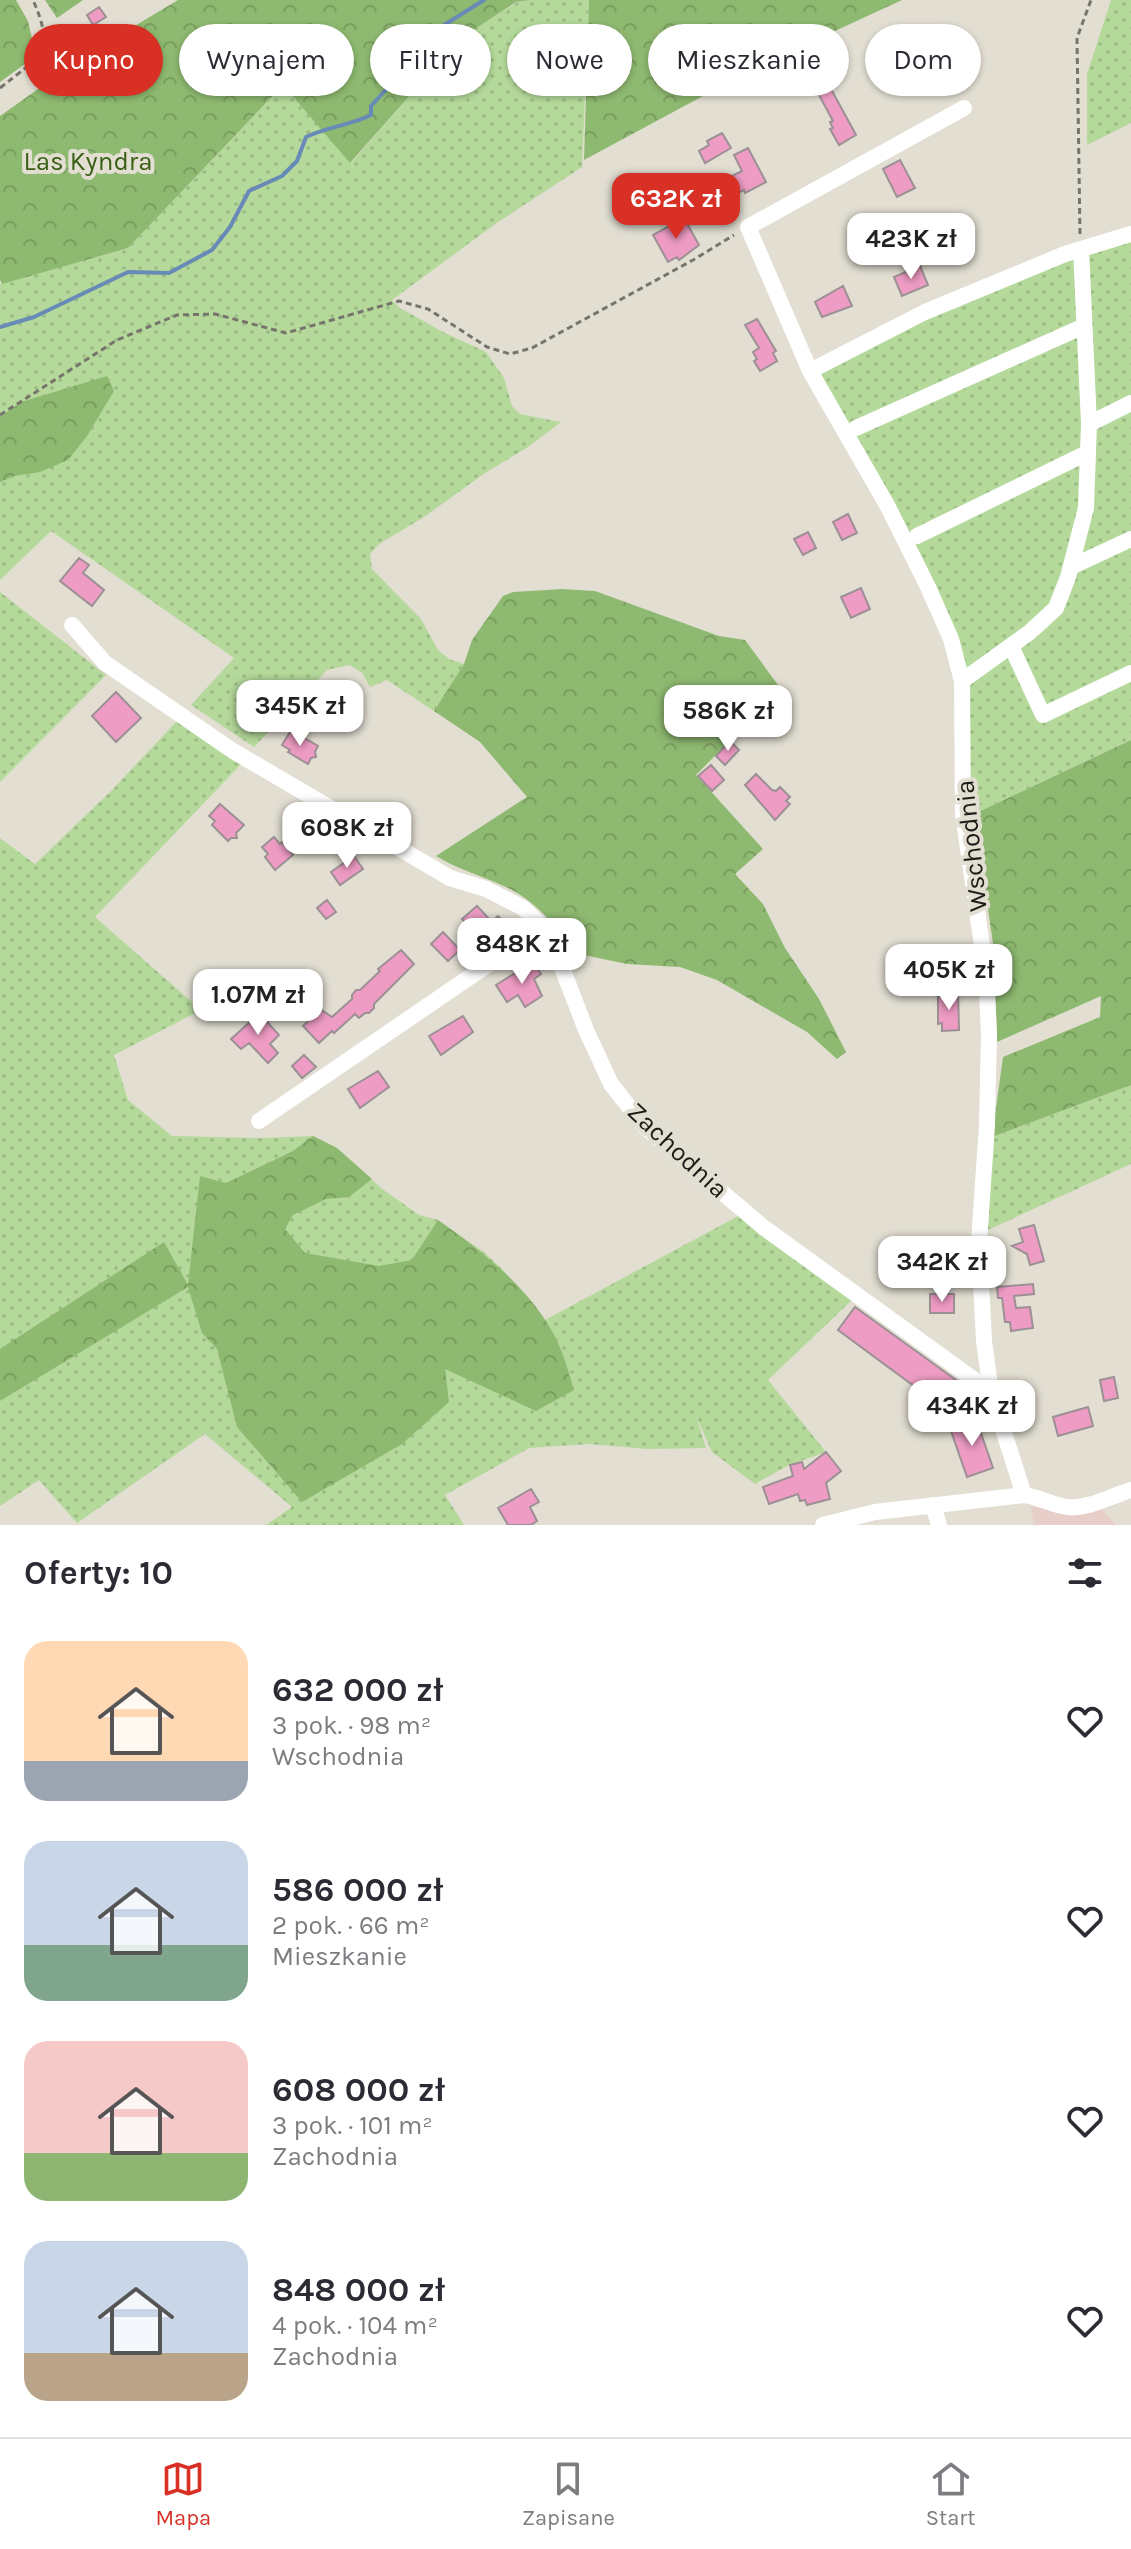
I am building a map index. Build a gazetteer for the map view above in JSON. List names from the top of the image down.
{
  "streets": {
    "street": ["Wschodnia", "Zachodnia"]
  },
  "crossings": [
    ["Wschodnia", "Zachodnia"]
  ],
  "parks": ["Las Kyndra"],
  "page": {
    "chip": [
      "Kupno",
      "Wynajem",
      "Filtry",
      "Nowe",
      "Mieszkanie",
      "Dom"
    ],
    "price": [
      "632K zł",
      "423K zł",
      "345K zł",
      "586K zł",
      "608K zł",
      "848K zł",
      "405K zł",
      "1.07M zł",
      "342K zł",
      "434K zł"
    ],
    "heading": "Oferty: 10",
    "list": [
      {
        "name": "632 000 zł",
        "note": "3 pok. · 98 m² · Wschodnia"
      },
      {
        "name": "586 000 zł",
        "note": "2 pok. · 66 m² · Mieszkanie"
      },
      {
        "name": "608 000 zł",
        "note": "3 pok. · 101 m² · Zachodnia"
      },
      {
        "name": "848 000 zł",
        "note": "4 pok. · 104 m² · Zachodnia"
      }
    ],
    "tabs": ["Mapa", "Zapisane", "Start"]
  }
}
